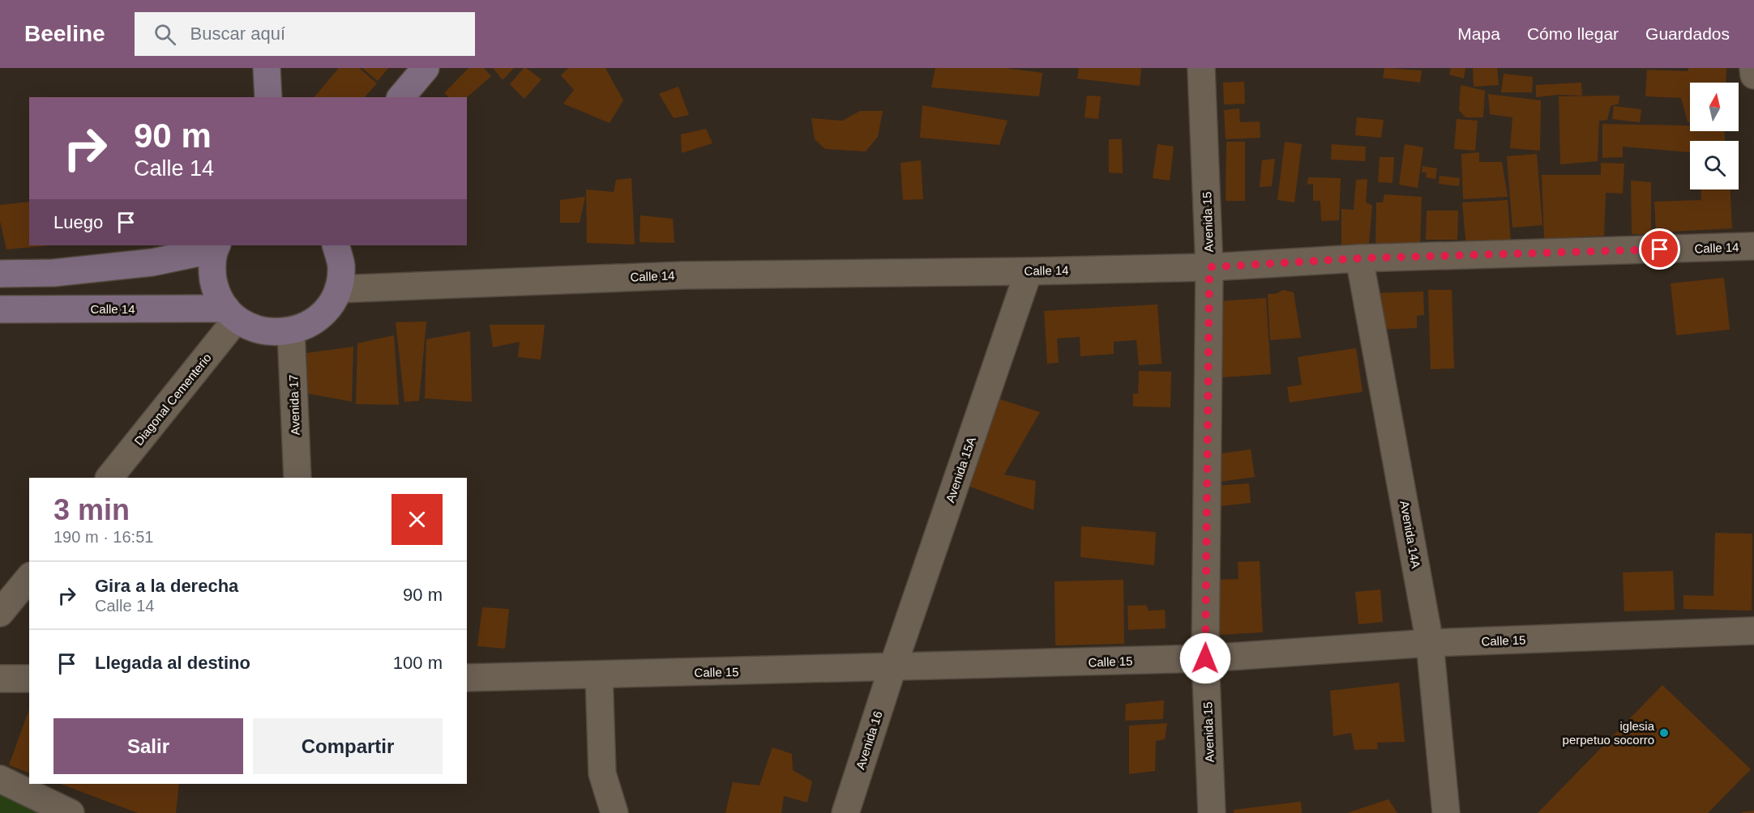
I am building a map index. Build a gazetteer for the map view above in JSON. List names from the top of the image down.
{
  "streets": {
    "main road": ["Calle 14"],
    "street": [
      "Avenida 15",
      "Diagonal Cementerio",
      "Avenida 17",
      "Avenida 15A",
      "Avenida 14A",
      "Calle 15",
      "Avenida 16"
    ]
  },
  "crossings": [
    ["Avenida 15", "Calle 14"],
    ["Avenida 15", "Calle 15"],
    ["Calle 14", "Diagonal Cementerio"],
    ["Calle 14", "Avenida 15A"],
    ["Calle 14", "Avenida 14A"],
    ["Avenida 15A", "Calle 15"],
    ["Avenida 15A", "Avenida 16"],
    ["Avenida 14A", "Calle 15"],
    ["Calle 15", "Avenida 16"]
  ],
  "places": ["iglesia perpetuo socorro"],
  "north": "top",
  "page": {
    "header": "Beeline",
    "search": "Buscar aquí",
    "nav": ["Mapa", "Cómo llegar", "Guardados"],
    "turn": ["90 m", "Calle 14"],
    "then": "Luego",
    "heading": ["3 min", "190 m · 16:51"],
    "list": [
      {
        "name": "Gira a la derecha",
        "note": "Calle 14",
        "value": "90 m"
      },
      {
        "name": "Llegada al destino",
        "value": "100 m"
      }
    ],
    "buttons": ["Salir", "Compartir"]
  }
}
